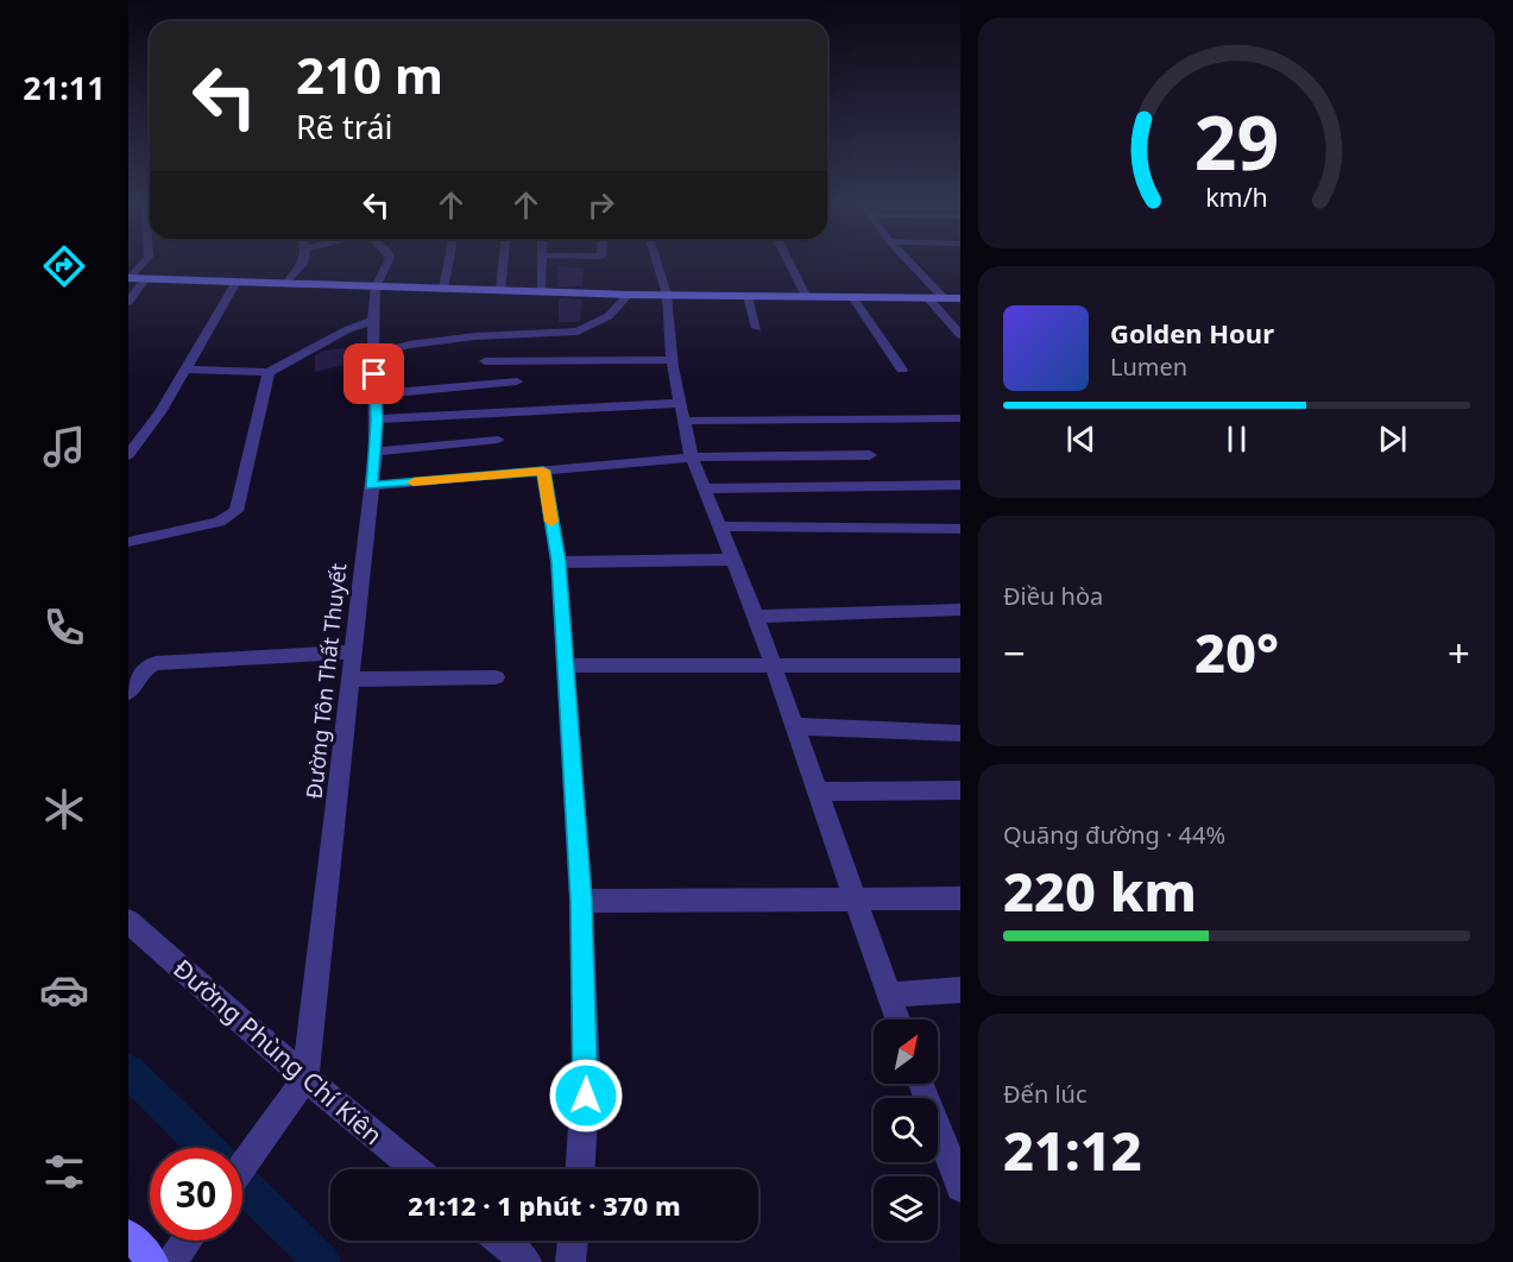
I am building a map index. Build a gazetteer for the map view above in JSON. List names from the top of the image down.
{
  "streets": {
    "street": ["Đường Tôn Thất Thuyết", "Đường Phùng Chí Kiên"]
  },
  "crossings": [
    ["Đường Tôn Thất Thuyết", "Đường Phùng Chí Kiên"]
  ],
  "north": "top right",
  "page": {
    "tabs": "21:11",
    "turn": ["210 m", "Rẽ trái"],
    "song": ["Golden Hour", "Lumen"],
    "tile": [
      "Điều hòa",
      ["Quãng đường · 44%", "220 km"],
      ["Đến lúc", "21:12"]
    ],
    "heat": ["−", "20°", "+"],
    "limit": "30",
    "trip": "21:12 · 1 phút · 370 m",
    "gauge": ["29", "km/h"]
  }
}
